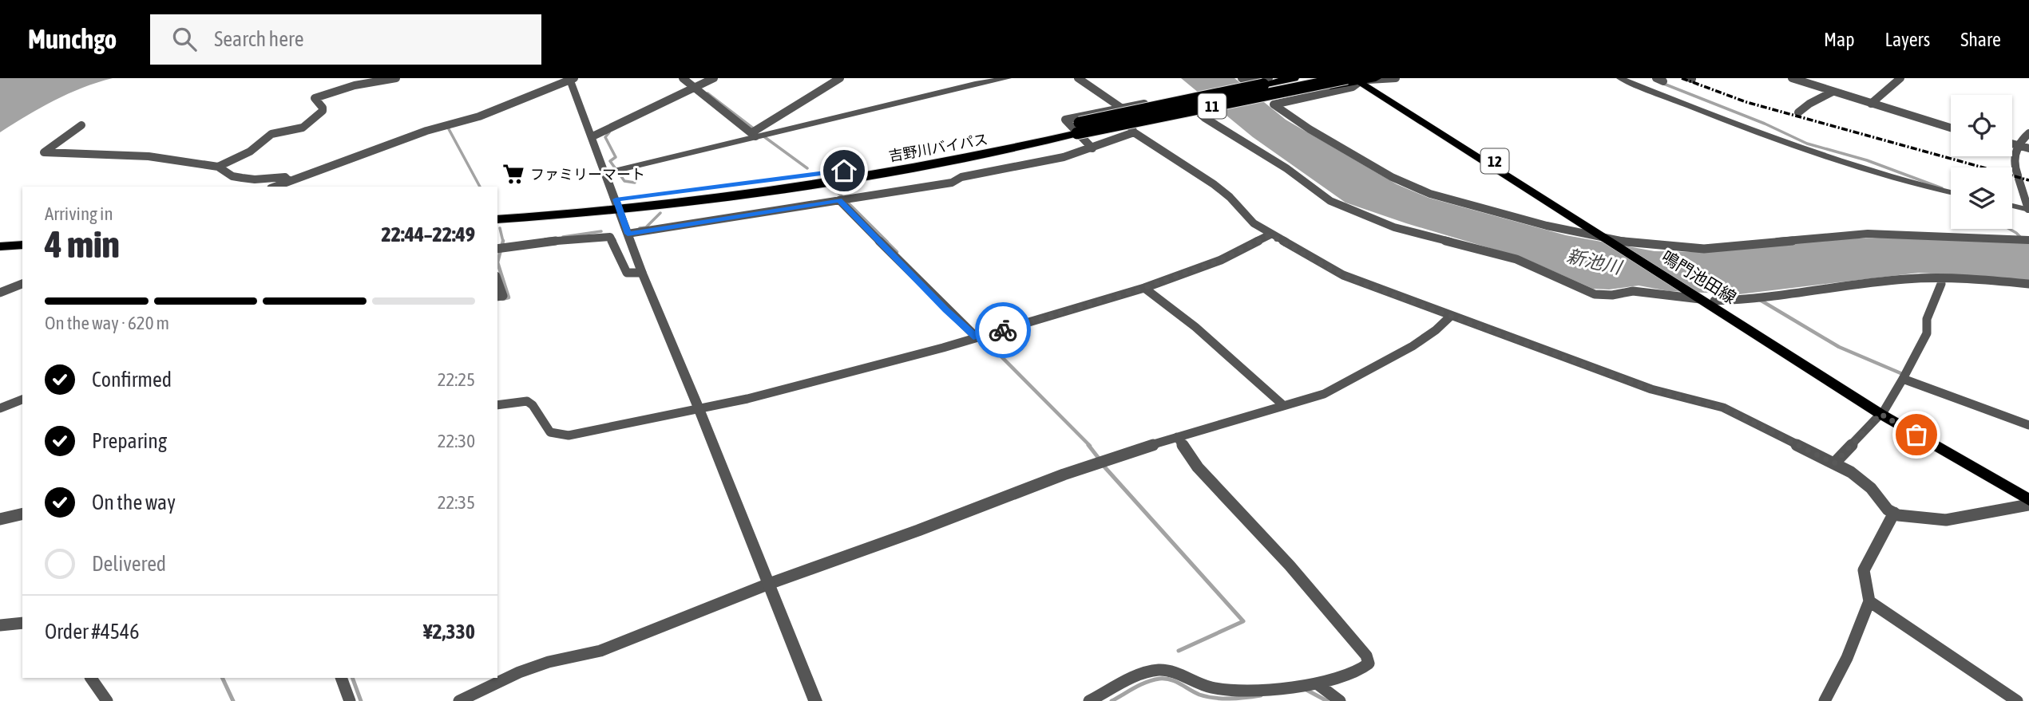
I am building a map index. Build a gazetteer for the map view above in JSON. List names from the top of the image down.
{
  "streets": {
    "highway": ["11", "吉野川バイパス"],
    "main road": ["12", "鳴門池田線"]
  },
  "crossings": [
    ["11", "吉野川バイパス"]
  ],
  "water": ["新池川"],
  "places": {
    "supermarket": ["ファミリーマート"]
  },
  "page": {
    "header": "Munchgo",
    "search": "Search here",
    "nav": ["Map", "Layers", "Share"],
    "heading": ["4 min", "Arriving in", "22:44–22:49"],
    "panel": ["Order #4546", "¥2,330"],
    "bar": "On the way · 620 m",
    "list": [
      ["Confirmed", "22:25"],
      ["Preparing", "22:30"],
      ["On the way", "22:35"],
      "Delivered"
    ]
  }
}
